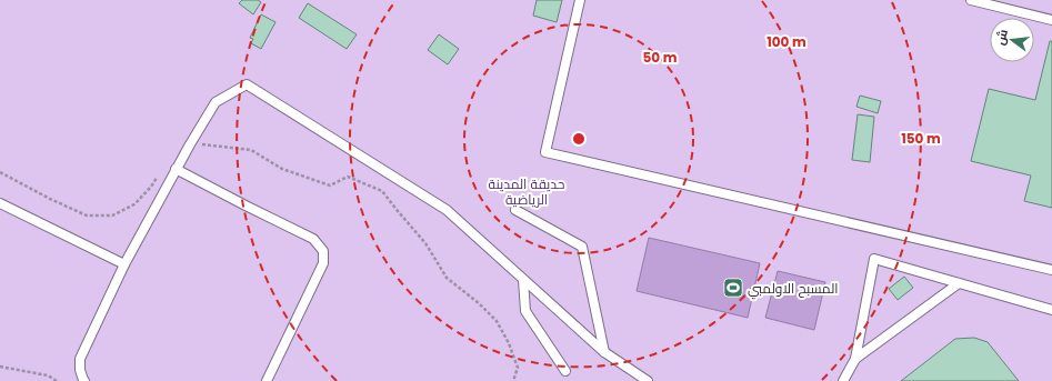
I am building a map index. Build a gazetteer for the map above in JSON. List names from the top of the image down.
{
  "parks": ["حديقة المدينة الرياضية"],
  "places": {
    "sports": ["المسبح الاولمبي"]
  },
  "north": "left",
  "rings": ["100 m", "50 m", "150 m"]
}
